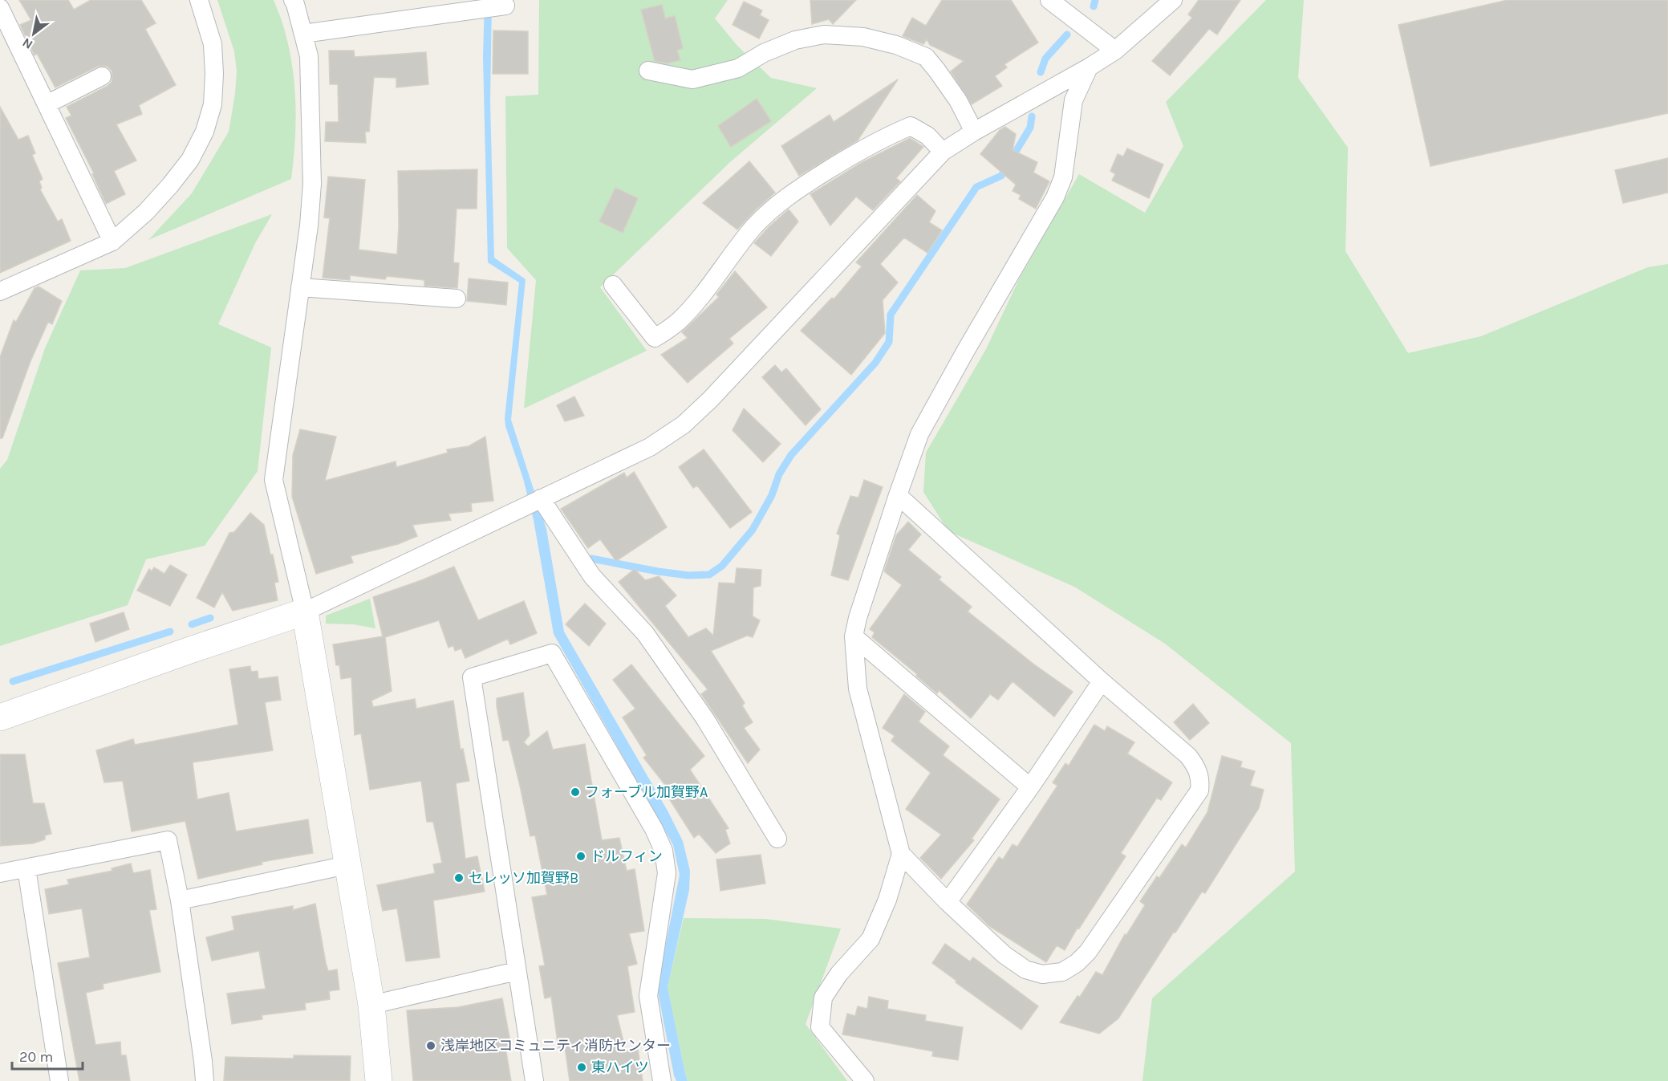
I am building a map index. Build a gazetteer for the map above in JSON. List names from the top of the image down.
{
  "places": [
    "フォーブル加賀野A",
    "ドルフィン",
    "セレッソ加賀野B",
    "浅岸地区コミュニティ消防センター",
    "東ハイツ"
  ],
  "scale_bar": "20 m",
  "north": "bottom left"
}
